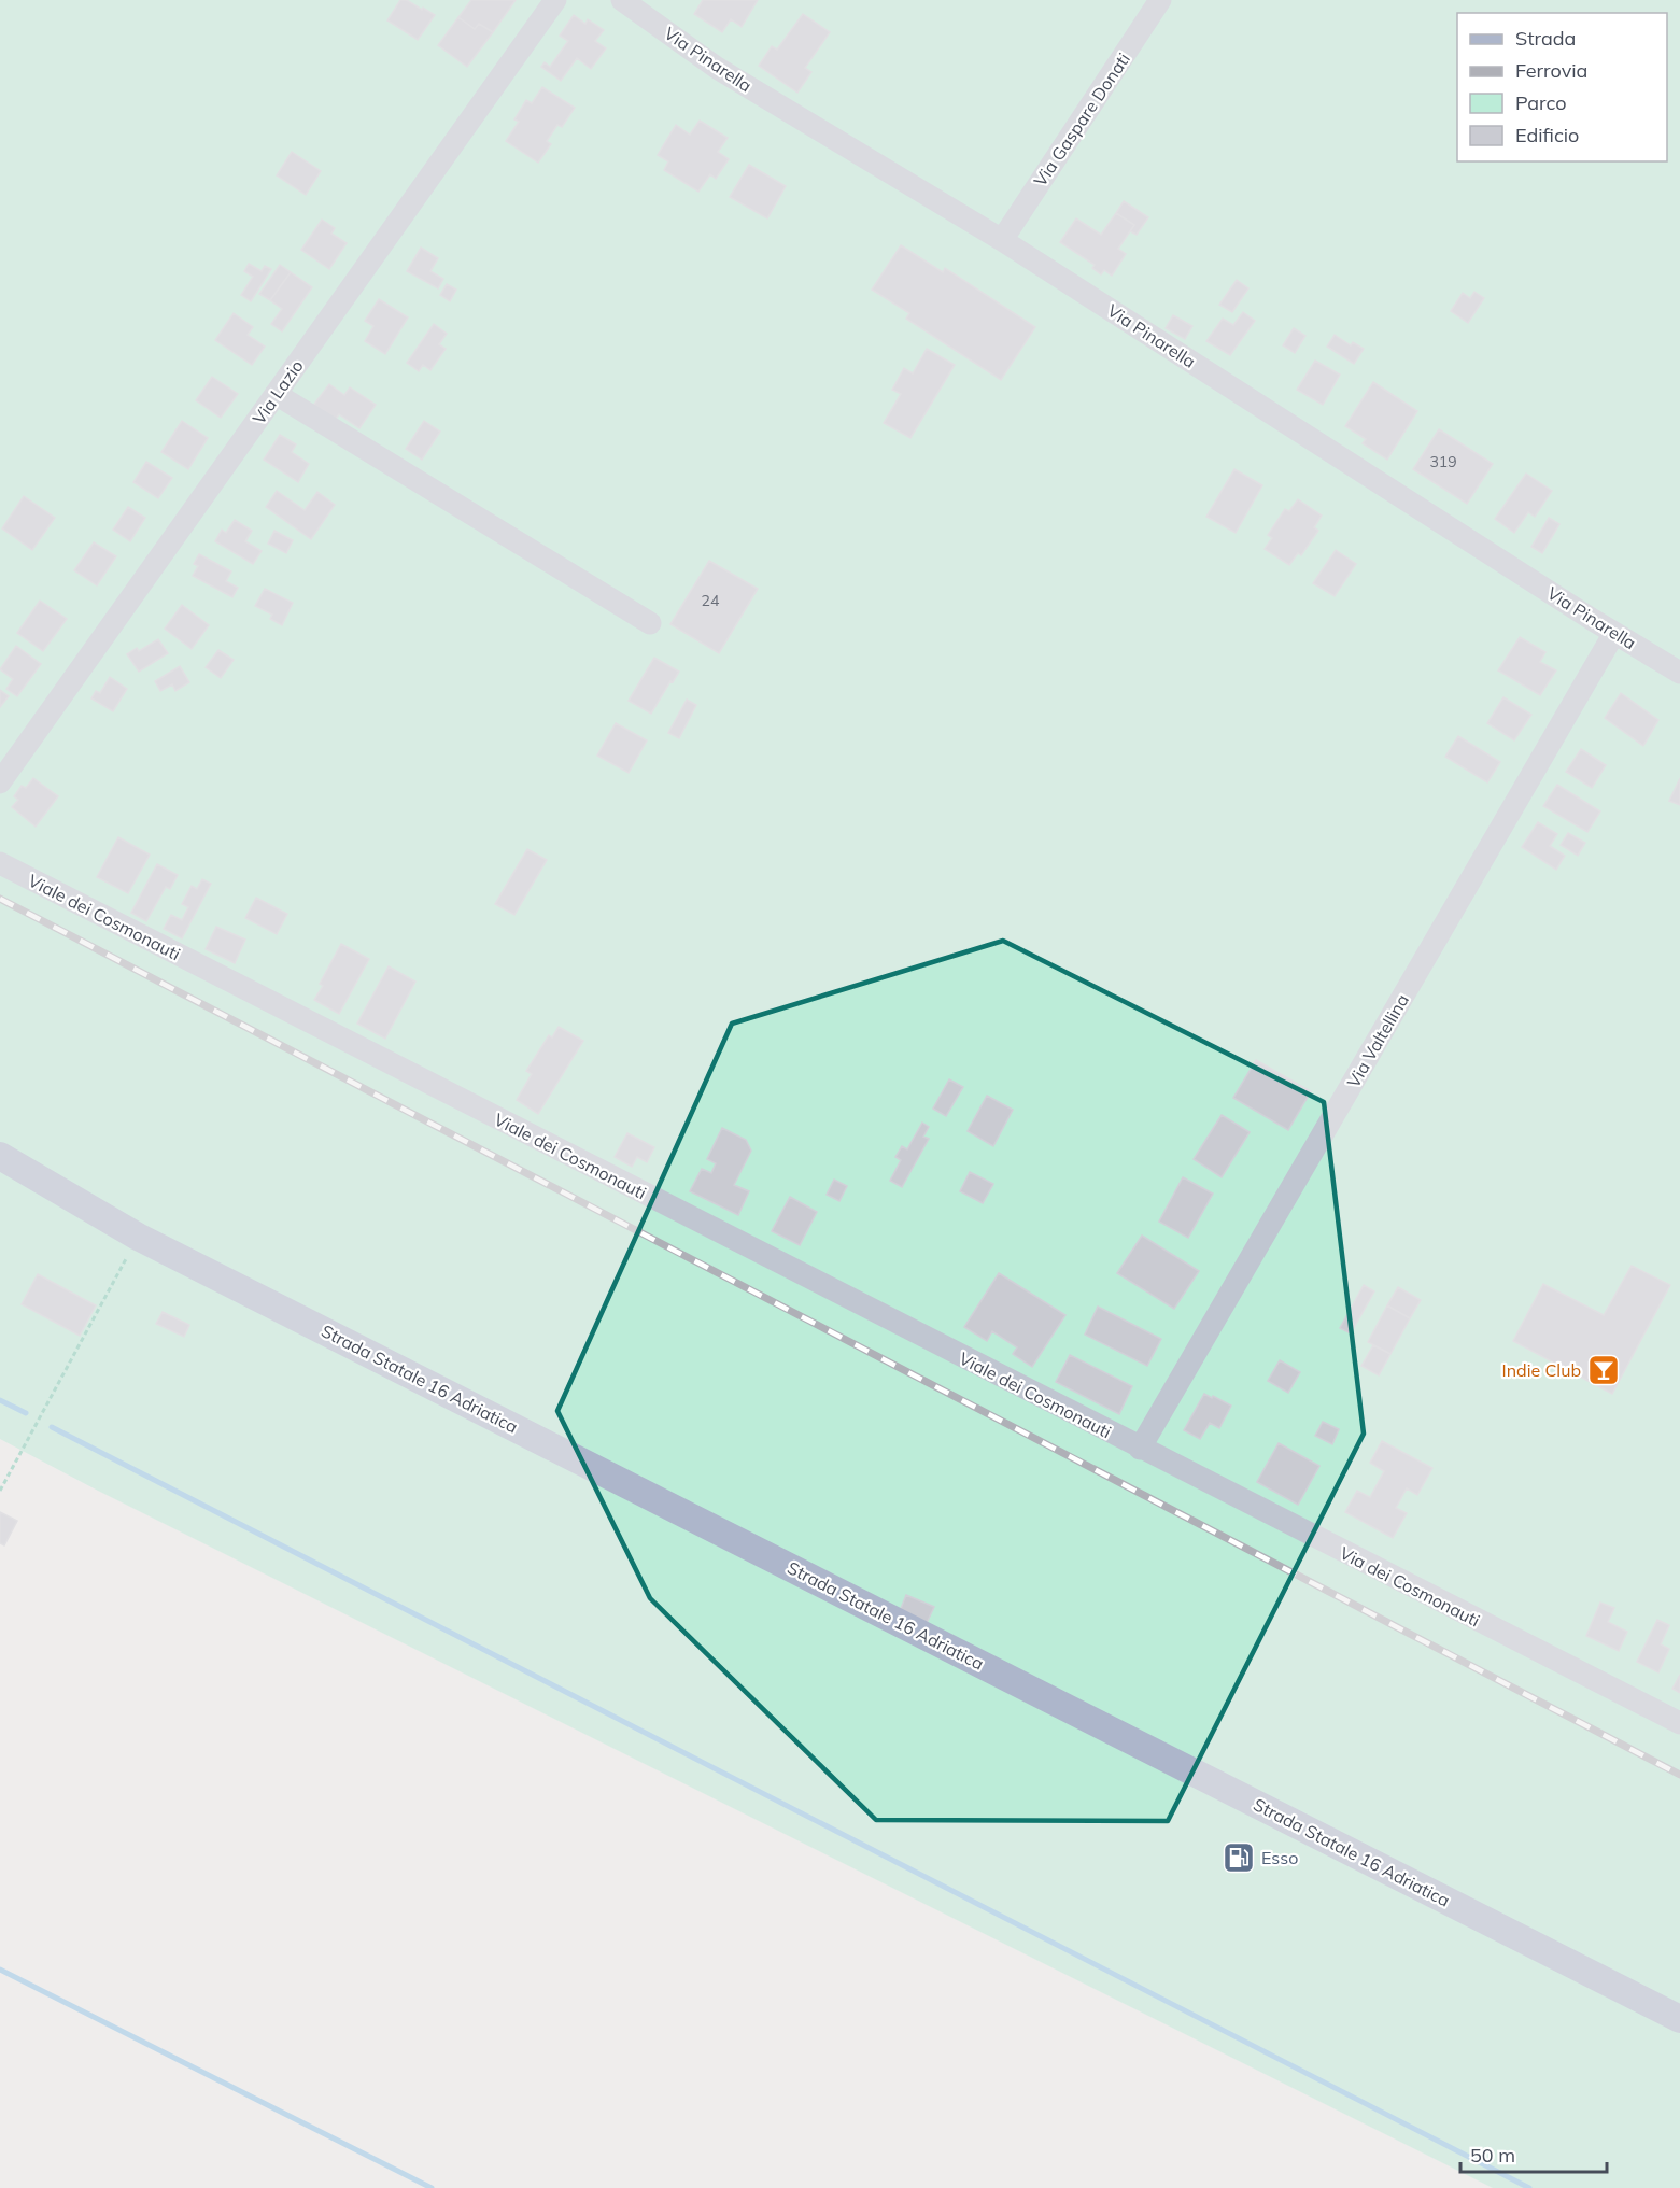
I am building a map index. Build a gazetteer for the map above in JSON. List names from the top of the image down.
{
  "streets": {
    "main road": ["Strada Statale 16 Adriatica"],
    "street": [
      "Via Pinarella",
      "Via Gaspare Donati",
      "Via Lazio",
      "Viale dei Cosmonauti",
      "Via Valtellina",
      "Via dei Cosmonauti"
    ]
  },
  "crossings": [
    ["Via Pinarella", "Via Gaspare Donati"],
    ["Via Pinarella", "Via Valtellina"],
    ["Viale dei Cosmonauti", "Via Valtellina"],
    ["Viale dei Cosmonauti", "Via dei Cosmonauti"],
    ["Via Valtellina", "Via dei Cosmonauti"]
  ],
  "places": {
    "bar": ["Indie Club"],
    "fuel station": ["Esso"]
  },
  "house_numbers": ["319", "24"],
  "legend": [
    "Strada",
    "Ferrovia",
    "Parco",
    "Edificio"
  ],
  "scale_bar": "50 m"
}
